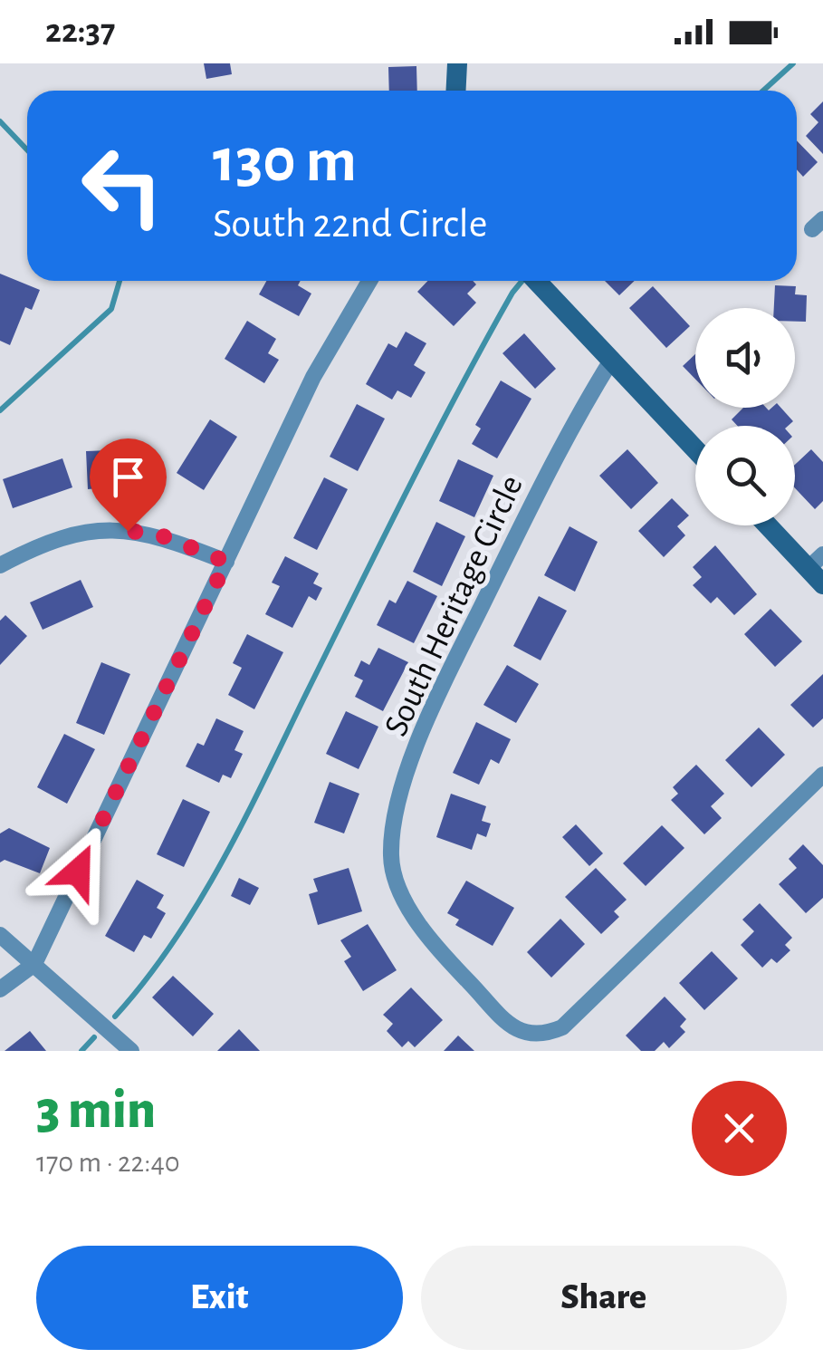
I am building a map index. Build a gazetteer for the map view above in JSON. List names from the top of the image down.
{
  "streets": {
    "street": ["South Heritage Circle"]
  },
  "page": {
    "status": "22:37",
    "turn": ["130 m", "South 22nd Circle"],
    "heading": ["3 min", "170 m · 22:40"],
    "buttons": ["Exit", "Share"]
  }
}
